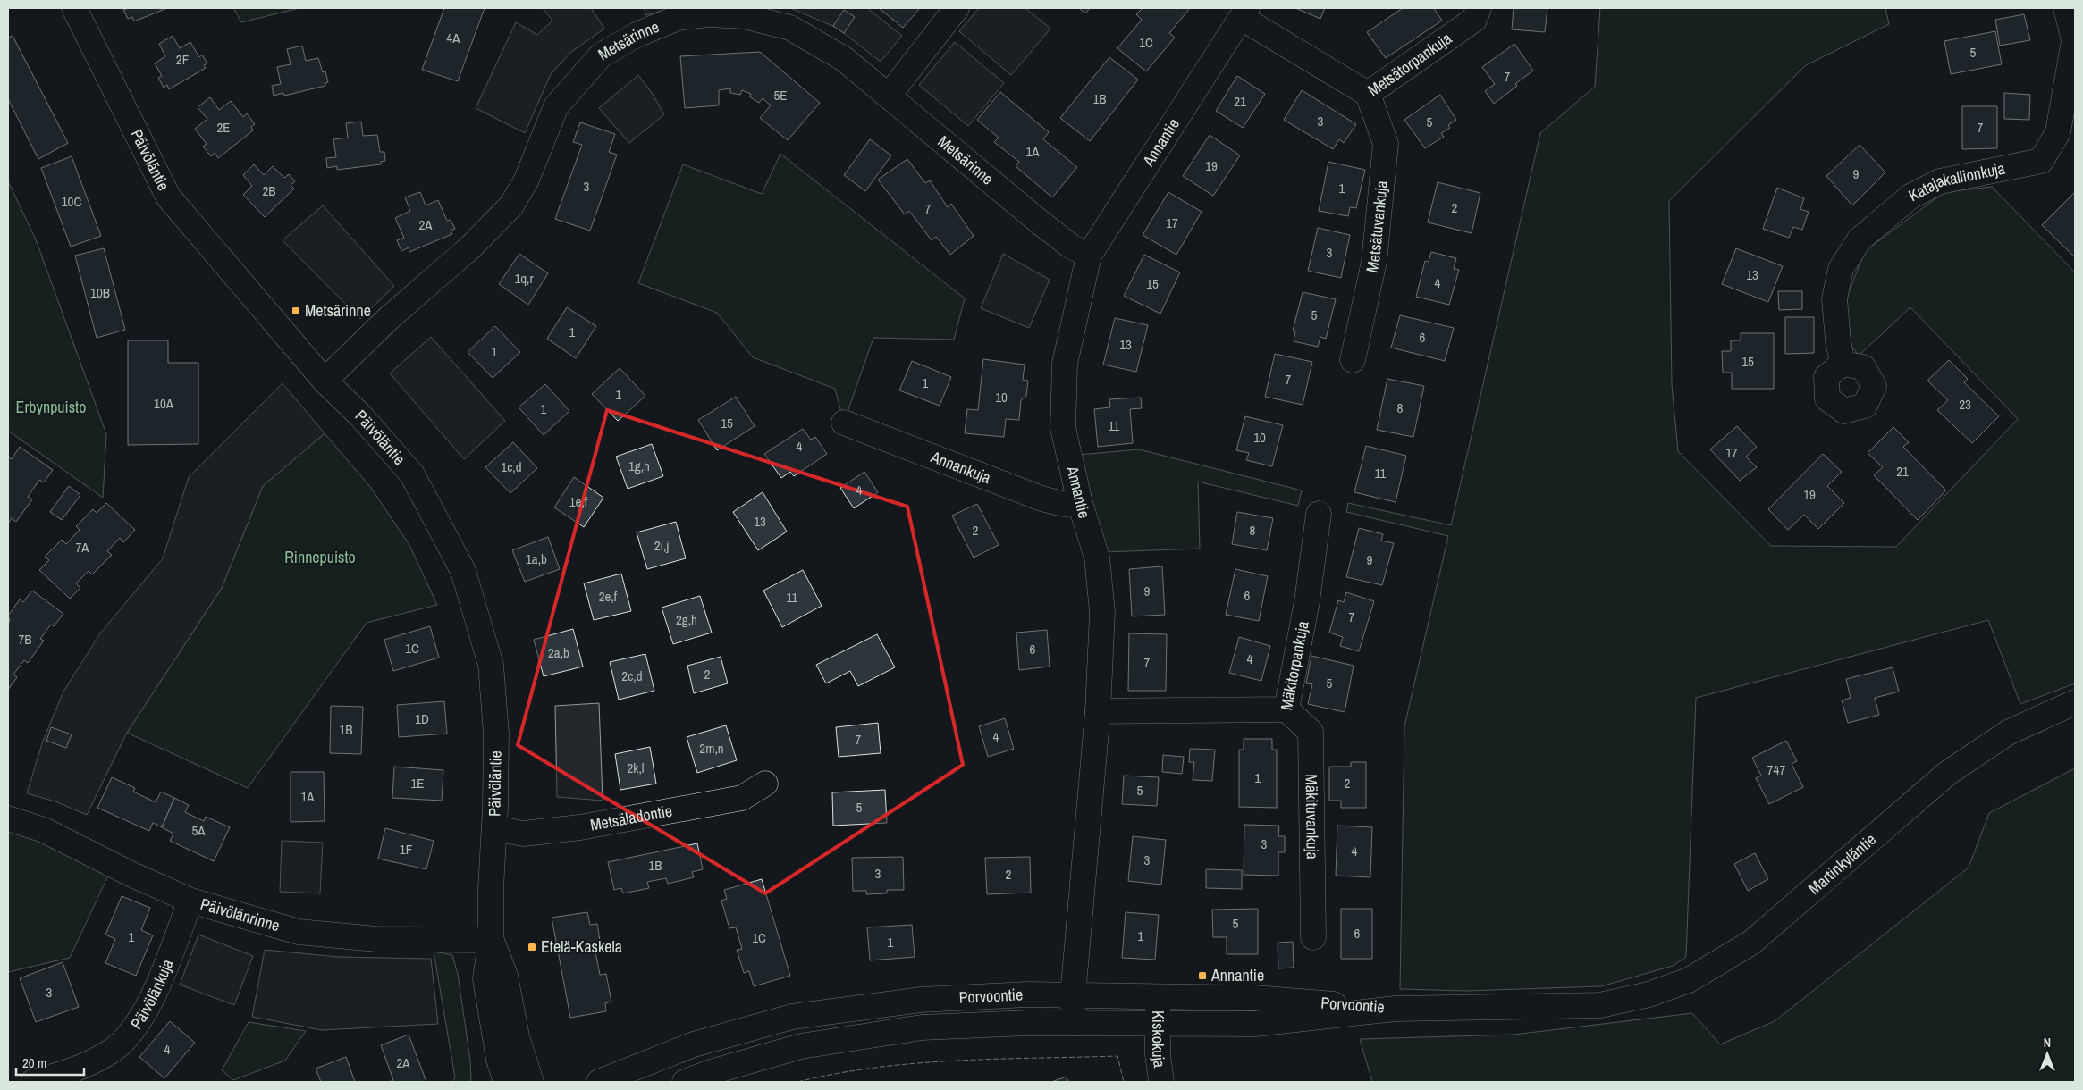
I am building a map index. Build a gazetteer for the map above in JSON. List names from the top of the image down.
{
  "streets": {
    "street": [
      "Metsärinne",
      "Metsätorpankuja",
      "Annantie",
      "Päivöläntie",
      "Katajakallionkuja",
      "Metsätuvankuja",
      "Annankuja",
      "Mäkitorpankuja",
      "Mäkituvankuja",
      "Metsäladontie",
      "Martinkyläntie",
      "Päivölänrinne",
      "Päivölänkuja",
      "Porvoontie",
      "Kiskokuja"
    ]
  },
  "crossings": [
    ["Metsärinne", "Annantie"],
    ["Metsärinne", "Päivöläntie"],
    ["Metsätorpankuja", "Annantie"],
    ["Metsätorpankuja", "Metsätuvankuja"],
    ["Annantie", "Annankuja"],
    ["Annantie", "Mäkitorpankuja"],
    ["Annantie", "Porvoontie"],
    ["Päivöläntie", "Metsäladontie"],
    ["Päivöläntie", "Päivölänrinne"],
    ["Mäkitorpankuja", "Mäkituvankuja"],
    ["Martinkyläntie", "Porvoontie"],
    ["Päivölänrinne", "Päivölänkuja"],
    ["Porvoontie", "Kiskokuja"]
  ],
  "parks": ["Erbynpuisto", "Rinnepuisto"],
  "places": {
    "transit": ["Metsärinne", "Etelä-Kaskela", "Annantie"]
  },
  "house_numbers": [
    "4A",
    "1C",
    "5",
    "2F",
    "7",
    "5E",
    "1B",
    "21",
    "3",
    "5",
    "2E",
    "7",
    "1A",
    "19",
    "9",
    "3",
    "1",
    "2B",
    "10C",
    "2",
    "7",
    "17",
    "2A",
    "3",
    "13",
    "1q,r",
    "4",
    "15",
    "10B",
    "5",
    "1",
    "6",
    "13",
    "1",
    "15",
    "7",
    "1",
    "1",
    "10",
    "10A",
    "23",
    "8",
    "1",
    "15",
    "11",
    "10",
    "4",
    "17",
    "1g,h",
    "1c,d",
    "21",
    "11",
    "4",
    "19",
    "1e,f",
    "13",
    "2",
    "8",
    "2i,j",
    "7A",
    "1a,b",
    "9",
    "9",
    "6",
    "2e,f",
    "11",
    "7",
    "2g,h",
    "7B",
    "1C",
    "6",
    "2a,b",
    "4",
    "7",
    "2",
    "2c,d",
    "5",
    "1D",
    "1B",
    "4",
    "7",
    "2m,n",
    "2k,l",
    "747",
    "1",
    "1E",
    "2",
    "5",
    "1A",
    "5",
    "5A",
    "3",
    "1F",
    "4",
    "3",
    "1B",
    "3",
    "2",
    "5",
    "6",
    "1",
    "1",
    "1C",
    "1",
    "3",
    "4",
    "2A"
  ],
  "scale_bar": "20 m",
  "north": "top"
}
